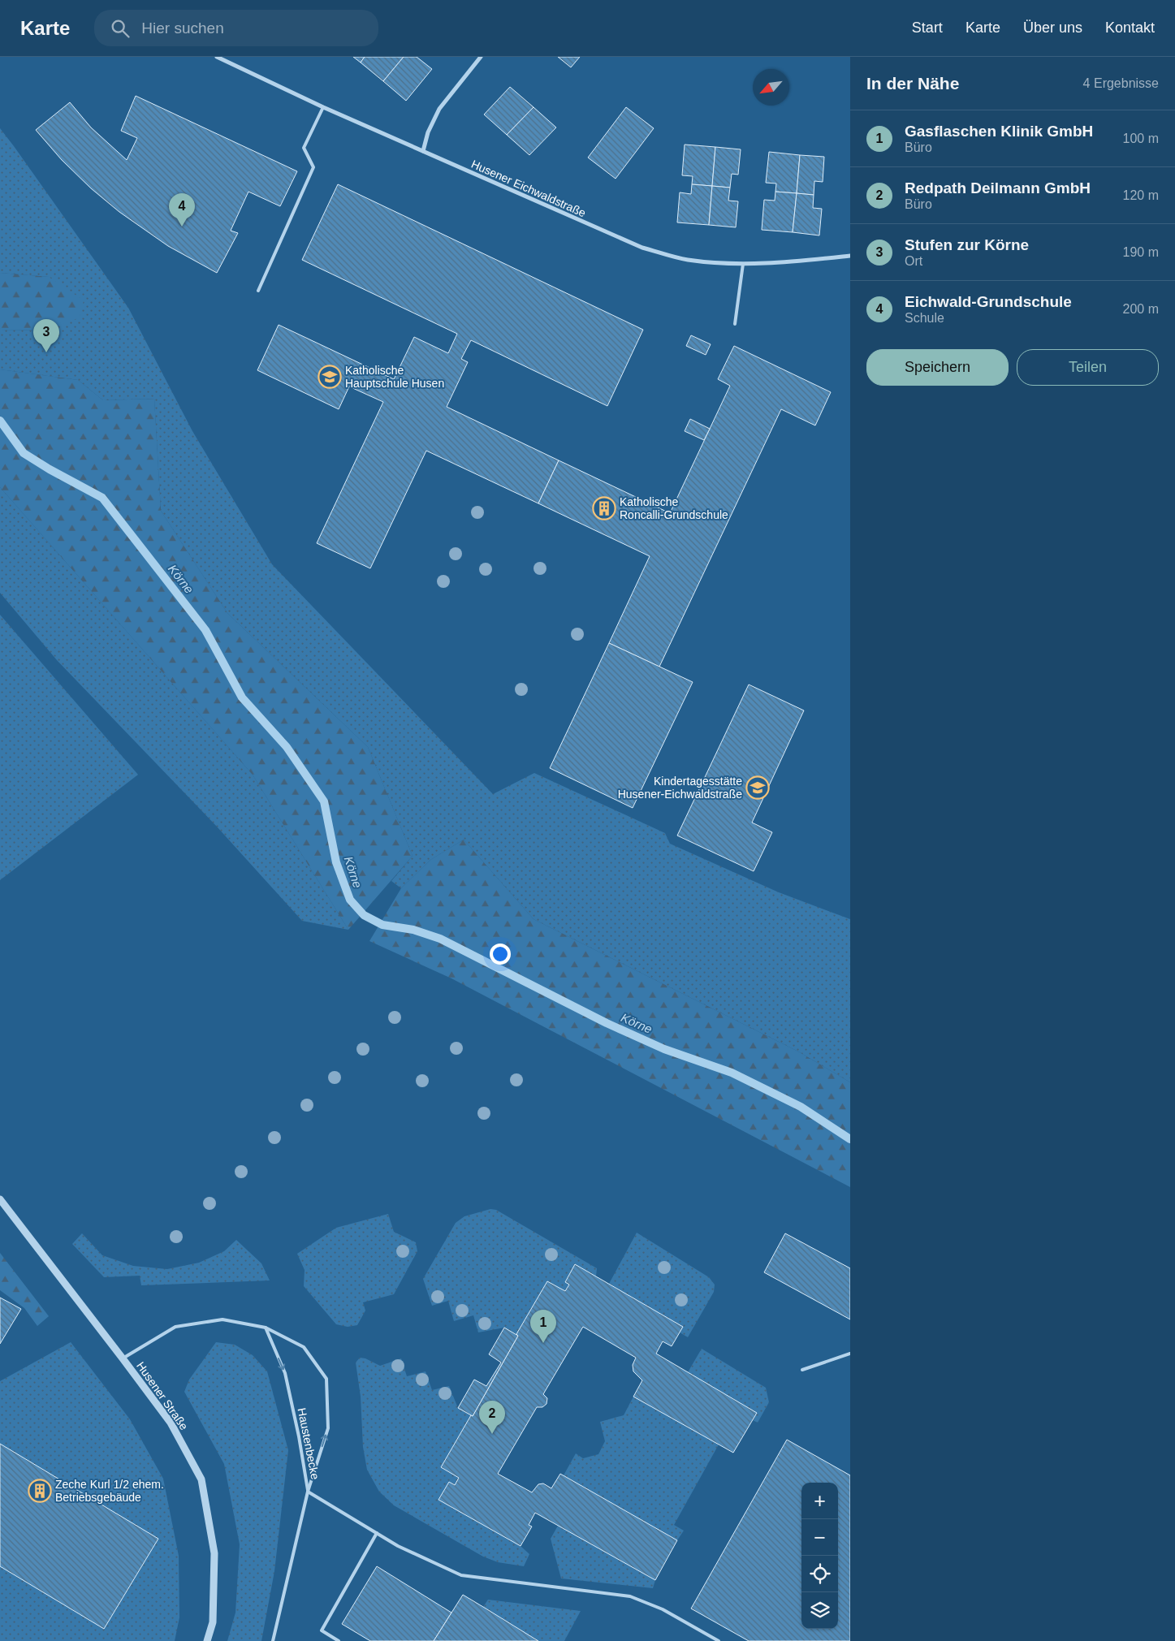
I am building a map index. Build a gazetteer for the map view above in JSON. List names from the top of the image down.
{
  "streets": {
    "street": ["Husener Eichwaldstraße", "Husener Straße"],
    "lane": ["Haustenbecke"]
  },
  "crossings": [
    ["Husener Straße", "Haustenbecke"]
  ],
  "water": ["Körne"],
  "places": {
    "school or university": ["Katholische Hauptschule Husen", "Kindertagesstätte Husener-Eichwaldstraße"],
    "building": ["Katholische Roncalli-Grundschule", "Zeche Kurl 1/2 ehem. Betriebsgebäude"]
  },
  "north": "bottom left",
  "page": {
    "header": "Karte",
    "search": "Hier suchen",
    "nav": [
      "Start",
      "Karte",
      "Über uns",
      "Kontakt"
    ],
    "heading": ["In der Nähe", "4 Ergebnisse"],
    "list": [
      {
        "mark": "1",
        "name": "Gasflaschen Klinik GmbH",
        "note": "Büro",
        "value": "100 m"
      },
      {
        "mark": "2",
        "name": "Redpath Deilmann GmbH",
        "note": "Büro",
        "value": "120 m"
      },
      {
        "mark": "3",
        "name": "Stufen zur Körne",
        "note": "Ort",
        "value": "190 m"
      },
      {
        "mark": "4",
        "name": "Eichwald-Grundschule",
        "note": "Schule",
        "value": "200 m"
      }
    ],
    "pins": [
      "4",
      "3",
      "1",
      "2"
    ],
    "buttons": ["Speichern", "Teilen"],
    "map_buttons": ["+", "−"]
  }
}
